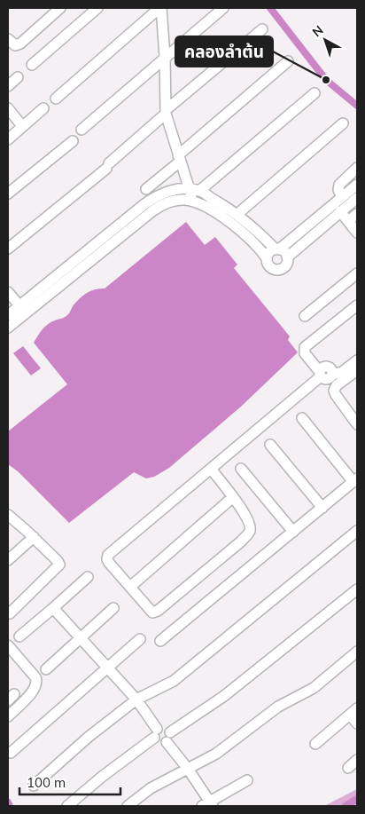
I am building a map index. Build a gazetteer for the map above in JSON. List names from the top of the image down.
{
  "places": ["คลองลำต้น"],
  "scale_bar": "100 m",
  "north": "top left"
}
